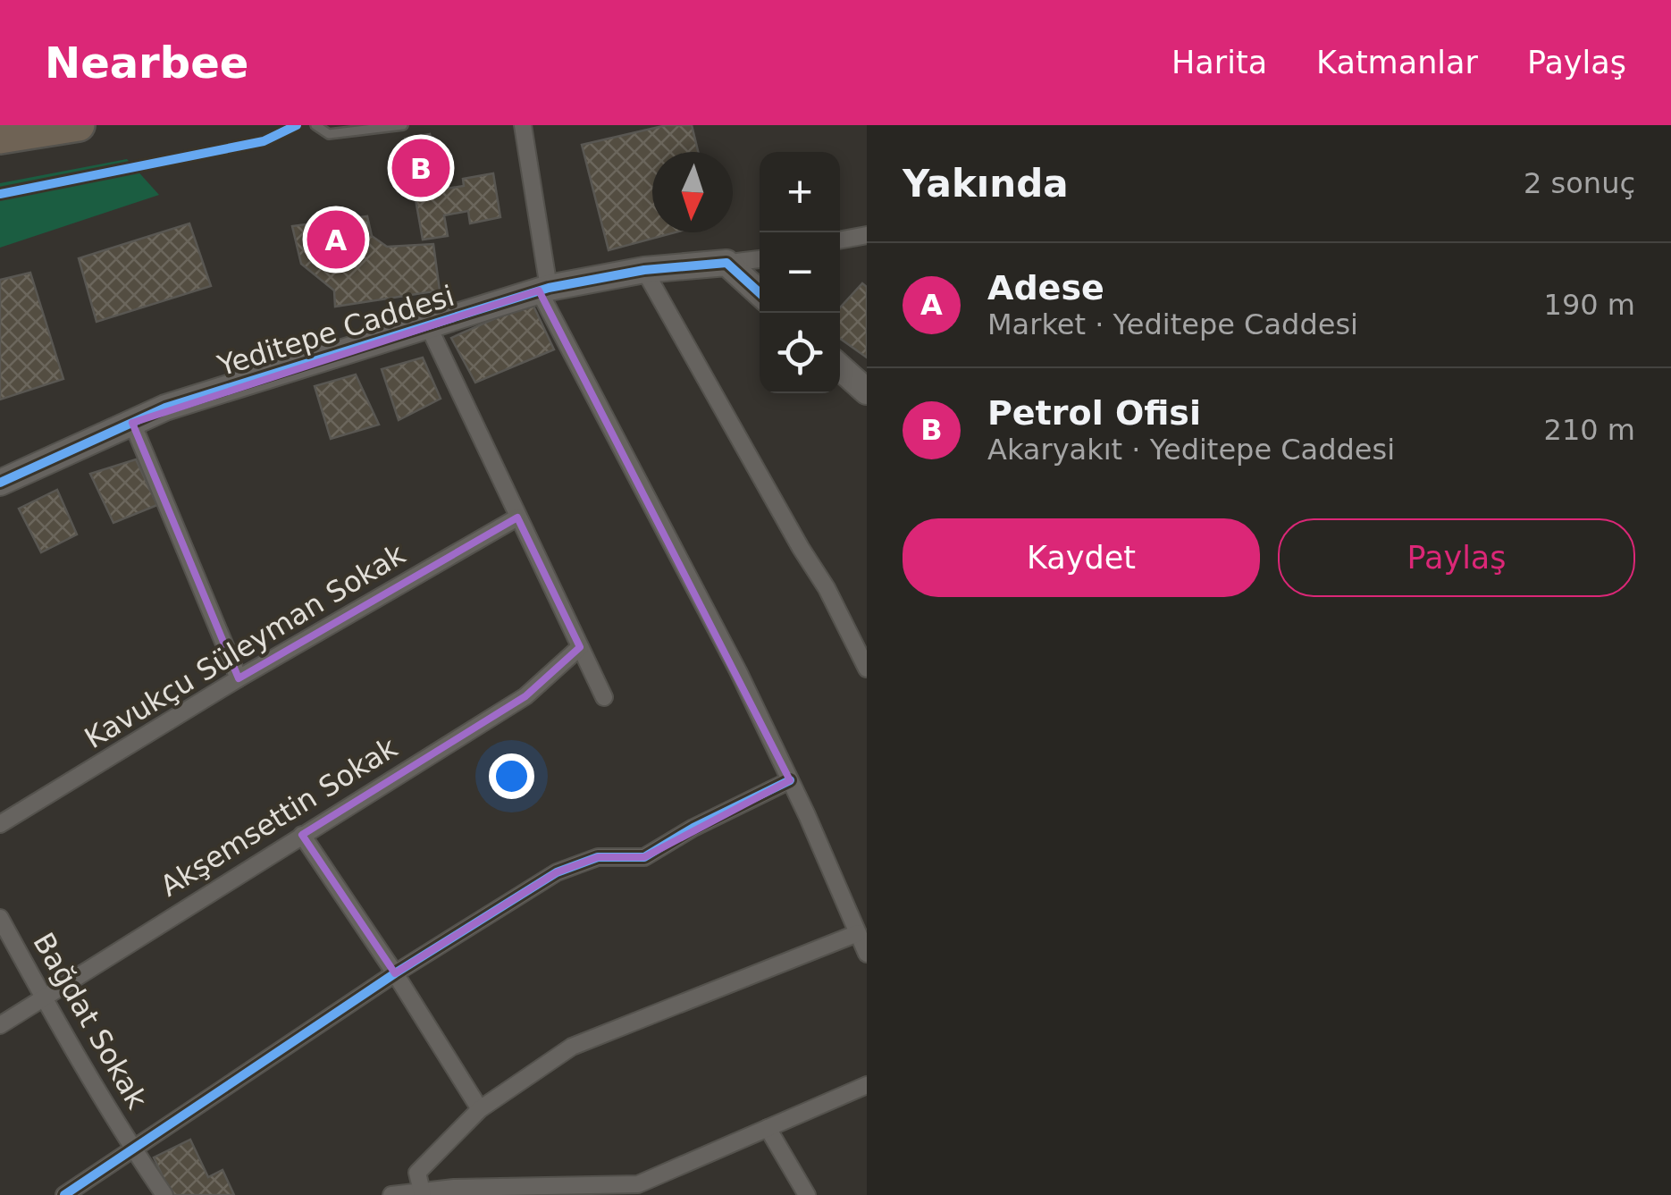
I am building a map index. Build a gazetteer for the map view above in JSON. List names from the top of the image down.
{
  "streets": {
    "street": [
      "Yeditepe Caddesi",
      "Kavukçu Süleyman Sokak",
      "Akşemsettin Sokak",
      "Bağdat Sokak"
    ]
  },
  "crossings": [
    ["Akşemsettin Sokak", "Bağdat Sokak"]
  ],
  "north": "bottom",
  "page": {
    "header": "Nearbee",
    "nav": ["Harita", "Katmanlar", "Paylaş"],
    "heading": ["Yakında", "2 sonuç"],
    "pins": ["B", "A"],
    "map_buttons": ["+", "−"],
    "list": [
      {
        "mark": "A",
        "name": "Adese",
        "note": "Market · Yeditepe Caddesi",
        "value": "190 m"
      },
      {
        "mark": "B",
        "name": "Petrol Ofisi",
        "note": "Akaryakıt · Yeditepe Caddesi",
        "value": "210 m"
      }
    ],
    "buttons": ["Kaydet", "Paylaş"]
  }
}
